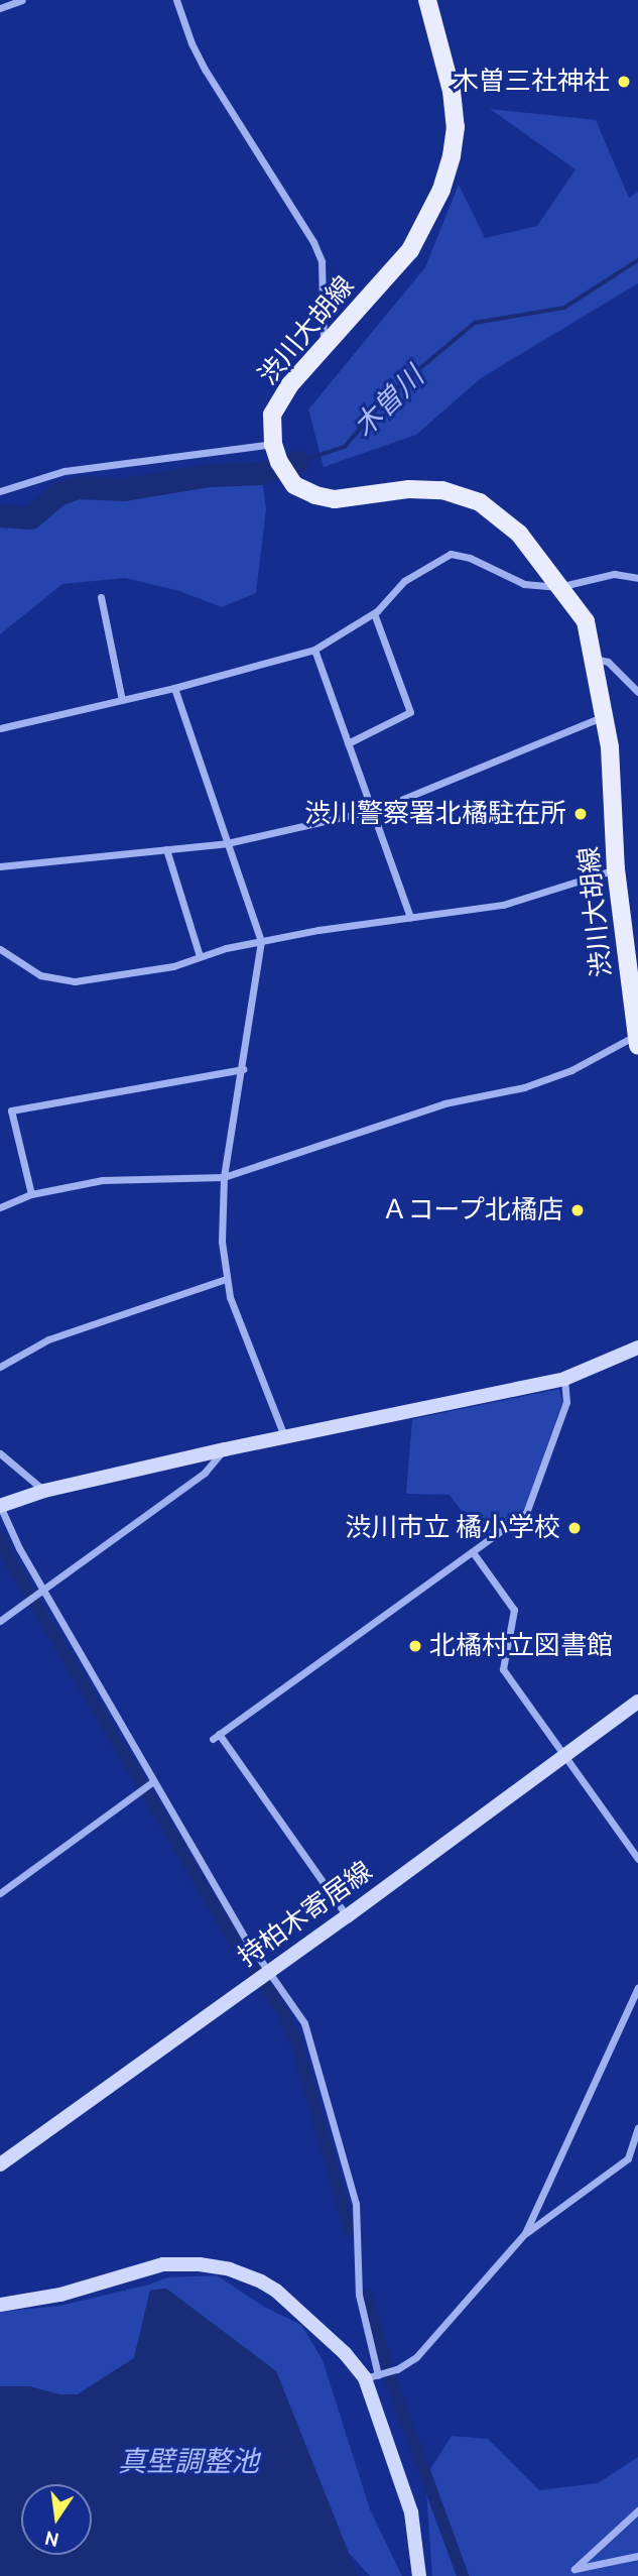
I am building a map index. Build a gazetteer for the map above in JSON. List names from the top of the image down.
{
  "streets": {
    "main road": ["渋川大胡線"],
    "street": ["持柏木寄居線"]
  },
  "water": ["木曽川", "真壁調整池"],
  "places": [
    "木曽三社神社",
    "渋川警察署北橘駐在所",
    "Ａコープ北橘店",
    "渋川市立 橘小学校",
    "北橘村立図書館"
  ],
  "north": "bottom"
}
